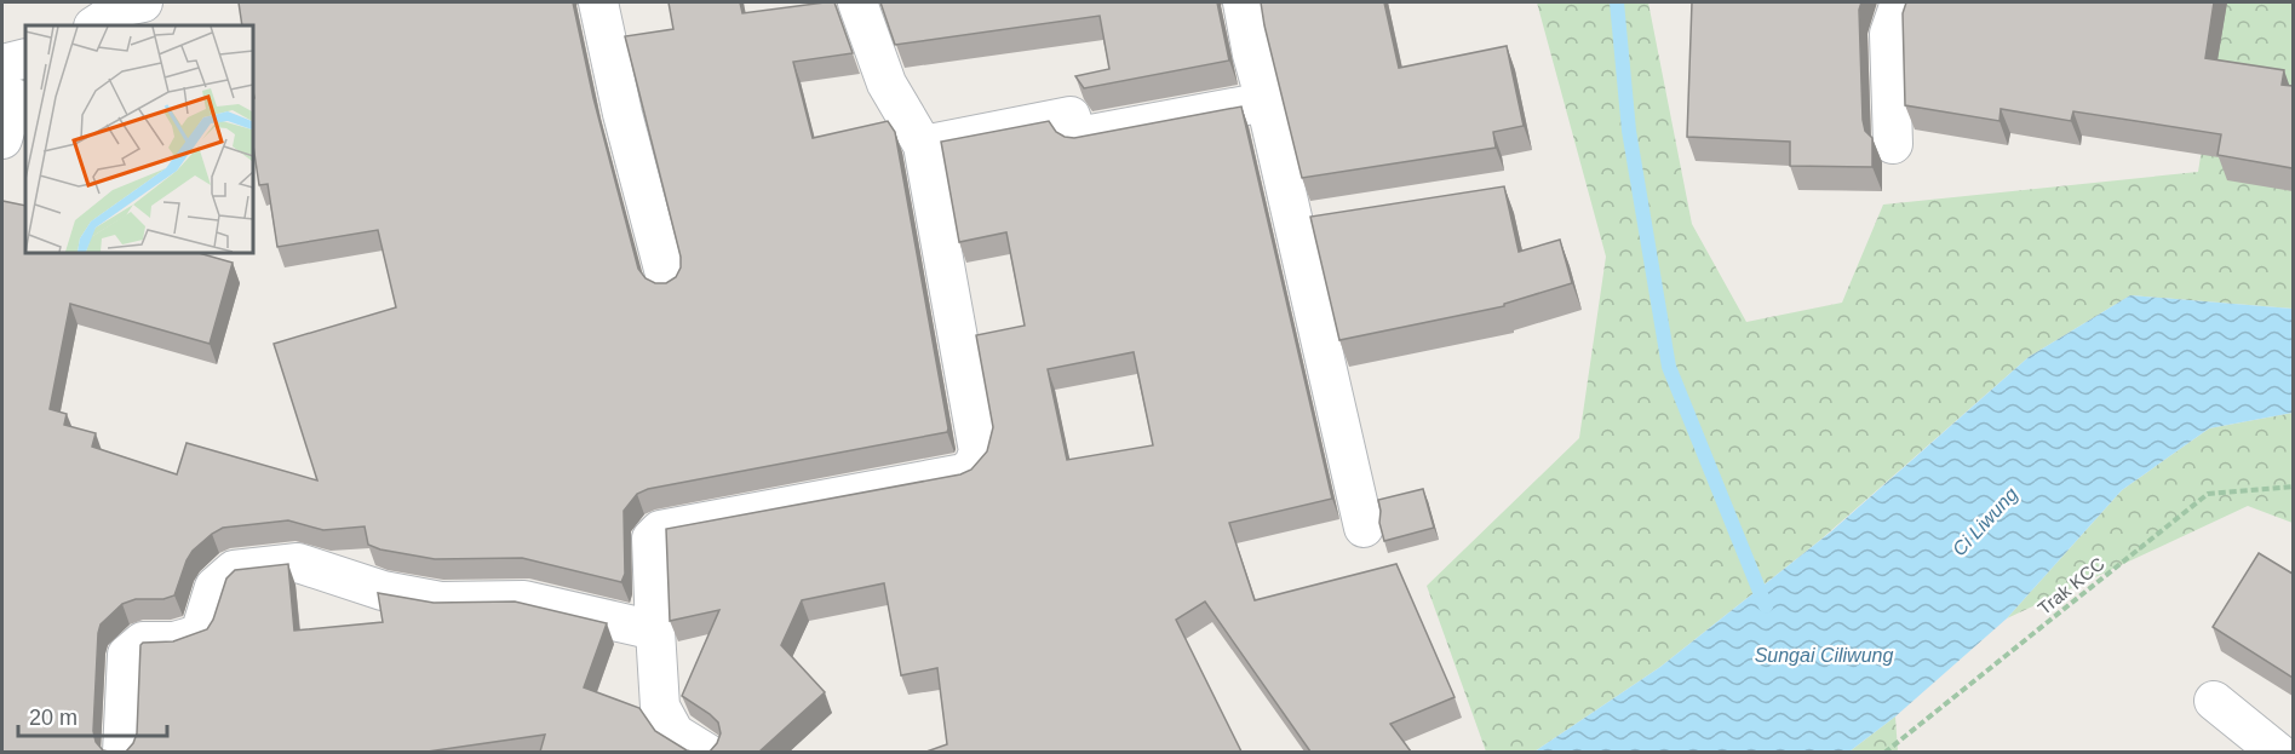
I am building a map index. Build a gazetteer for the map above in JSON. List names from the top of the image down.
{
  "streets": {
    "path": ["Trak KCC"]
  },
  "water": ["Ci Liwung", "Sungai Ciliwung"],
  "scale_bar": "20 m"
}
